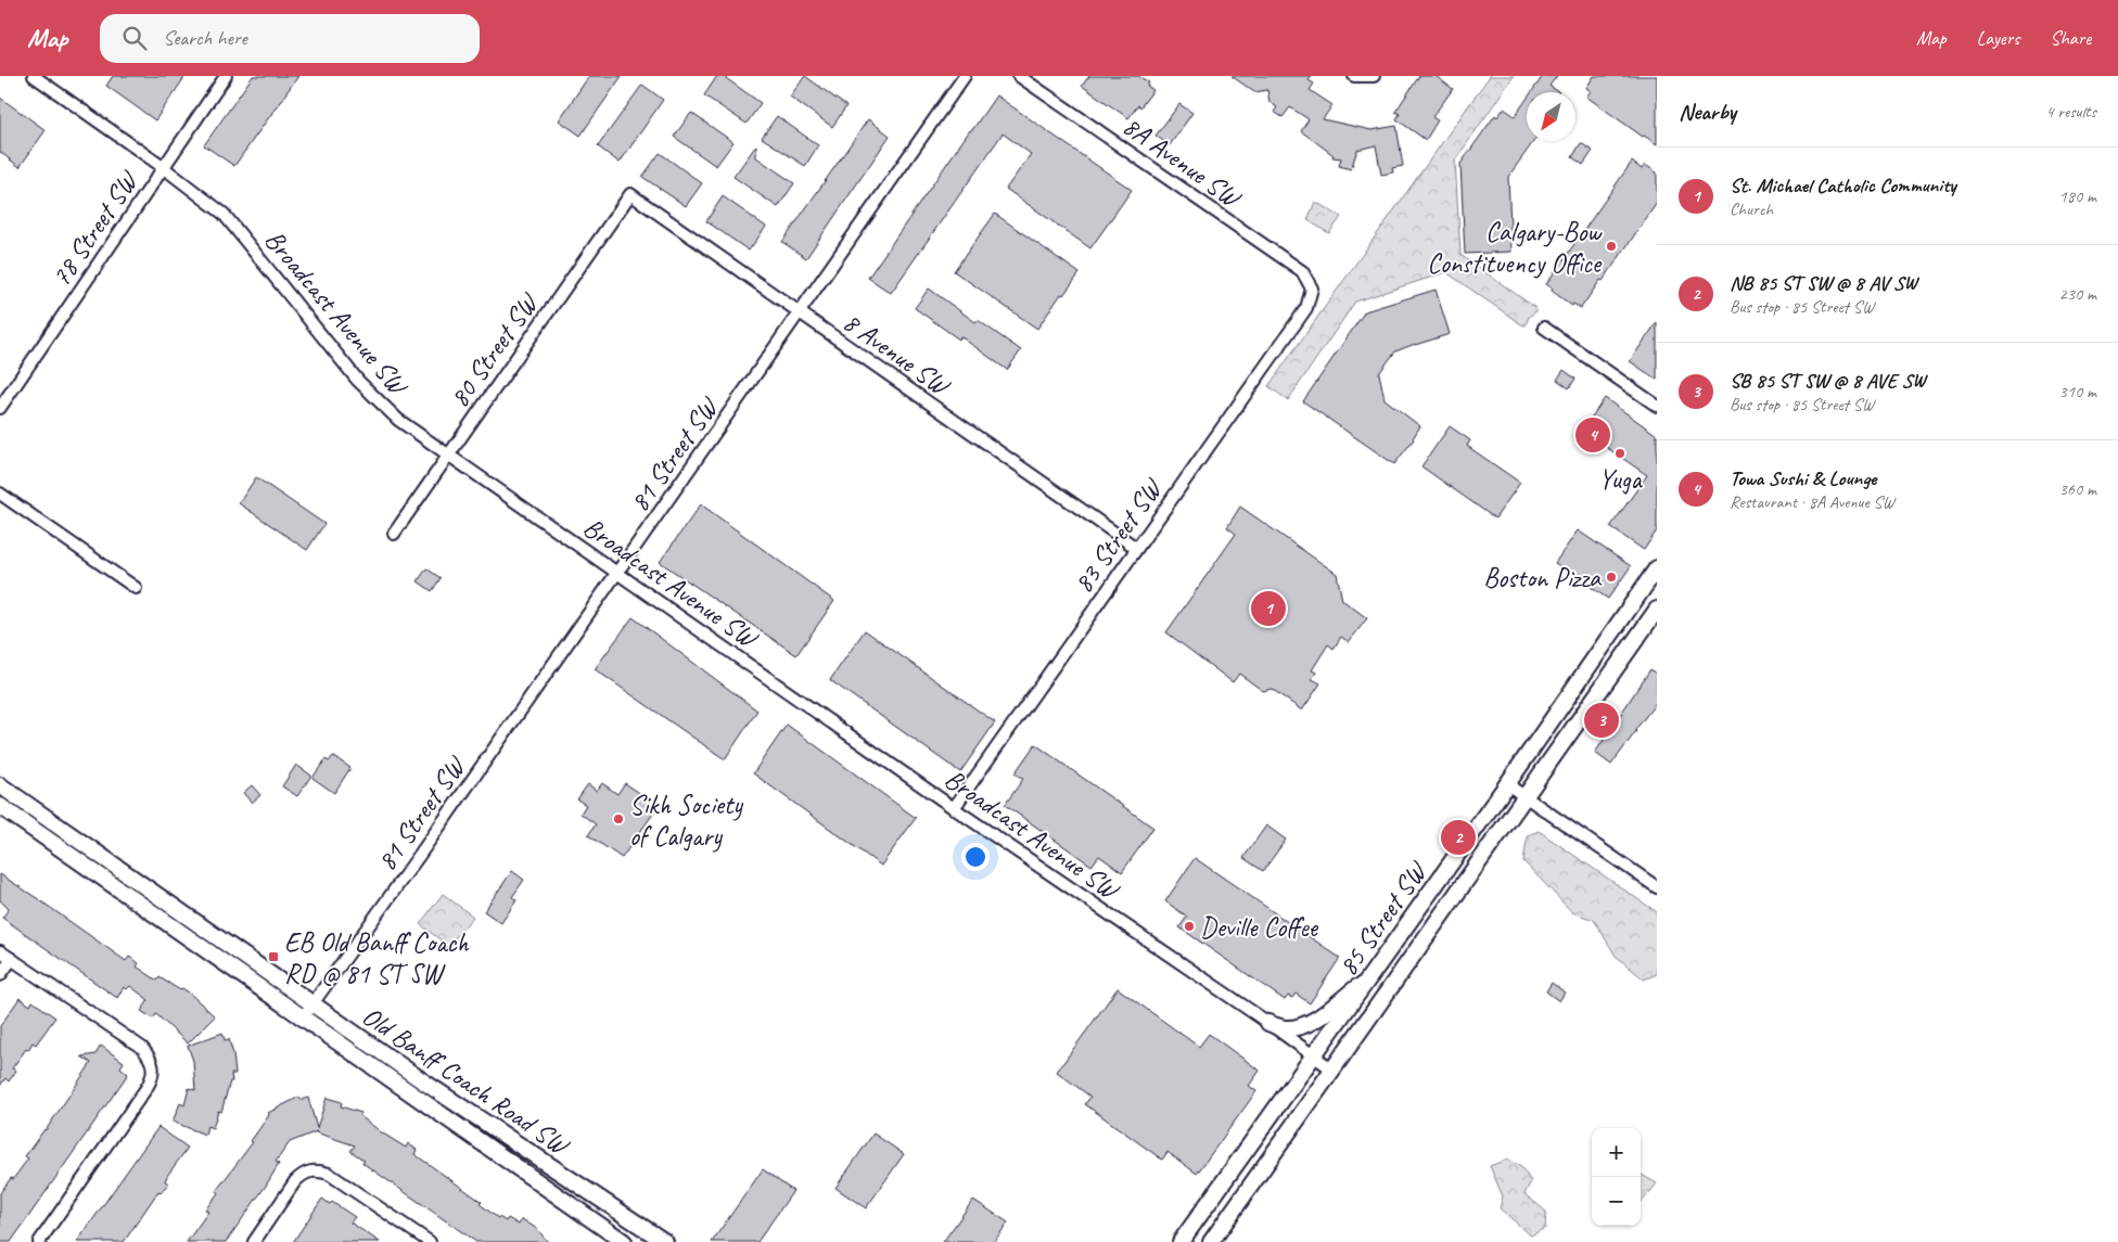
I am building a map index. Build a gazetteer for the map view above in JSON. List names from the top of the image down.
{
  "streets": {
    "main road": ["85 Street SW", "Old Banff Coach Road SW"],
    "street": [
      "8A Avenue SW",
      "78 Street SW",
      "Broadcast Avenue SW",
      "80 Street SW",
      "8 Avenue SW",
      "81 Street SW",
      "83 Street SW"
    ]
  },
  "crossings": [
    ["8A Avenue SW", "83 Street SW"],
    ["78 Street SW", "Broadcast Avenue SW"],
    ["Broadcast Avenue SW", "80 Street SW"],
    ["Broadcast Avenue SW", "81 Street SW"],
    ["Broadcast Avenue SW", "83 Street SW"],
    ["Broadcast Avenue SW", "85 Street SW"],
    ["80 Street SW", "8 Avenue SW"],
    ["8 Avenue SW", "81 Street SW"],
    ["8 Avenue SW", "83 Street SW"],
    ["81 Street SW", "Old Banff Coach Road SW"]
  ],
  "places": {
    "other": [
      "Calgary-Bow Constituency Office",
      "Yuga",
      "Boston Pizza",
      "Sikh Society of Calgary",
      "Deville Coffee"
    ],
    "transit": ["EB Old Banff Coach RD @ 81 ST SW"]
  },
  "north": "bottom left",
  "page": {
    "header": "Map",
    "search": "Search here",
    "nav": ["Map", "Layers", "Share"],
    "heading": ["Nearby", "4 results"],
    "list": [
      {
        "mark": "1",
        "name": "St. Michael Catholic Community",
        "note": "Church",
        "value": "180 m"
      },
      {
        "mark": "2",
        "name": "NB 85 ST SW @ 8 AV SW",
        "note": "Bus stop · 85 Street SW",
        "value": "230 m"
      },
      {
        "mark": "3",
        "name": "SB 85 ST SW @ 8 AVE SW",
        "note": "Bus stop · 85 Street SW",
        "value": "310 m"
      },
      {
        "mark": "4",
        "name": "Towa Sushi & Lounge",
        "note": "Restaurant · 8A Avenue SW",
        "value": "360 m"
      }
    ],
    "pins": [
      "4",
      "1",
      "3",
      "2"
    ],
    "map_buttons": ["+", "−"]
  }
}
